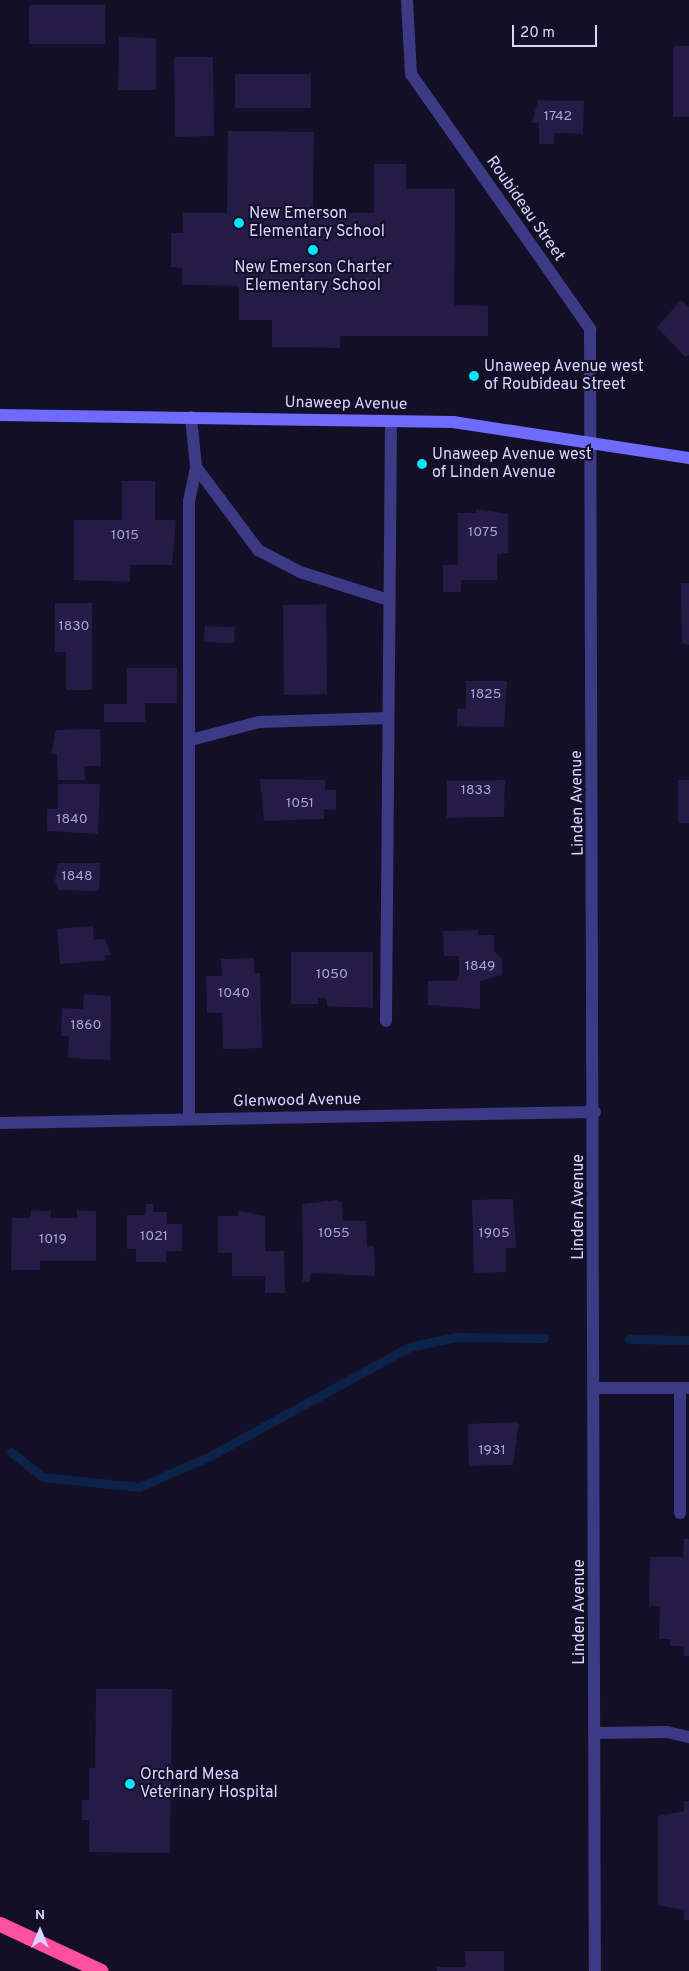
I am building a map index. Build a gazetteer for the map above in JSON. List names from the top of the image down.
{
  "streets": {
    "main road": ["Unaweep Avenue"],
    "street": ["Roubideau Street", "Linden Avenue", "Glenwood Avenue"]
  },
  "crossings": [
    ["Roubideau Street", "Unaweep Avenue"],
    ["Roubideau Street", "Linden Avenue"],
    ["Unaweep Avenue", "Linden Avenue"],
    ["Linden Avenue", "Glenwood Avenue"]
  ],
  "places": [
    "New Emerson Elementary School",
    "New Emerson Charter Elementary School",
    "Unaweep Avenue west of Roubideau Street",
    "Unaweep Avenue west of Linden Avenue",
    "Orchard Mesa Veterinary Hospital"
  ],
  "house_numbers": [
    "1742",
    "1075",
    "1015",
    "1830",
    "1825",
    "1833",
    "1051",
    "1840",
    "1848",
    "1849",
    "1050",
    "1040",
    "1860",
    "1055",
    "1905",
    "1021",
    "1019",
    "1931"
  ],
  "scale_bar": "20 m",
  "north": "top"
}
